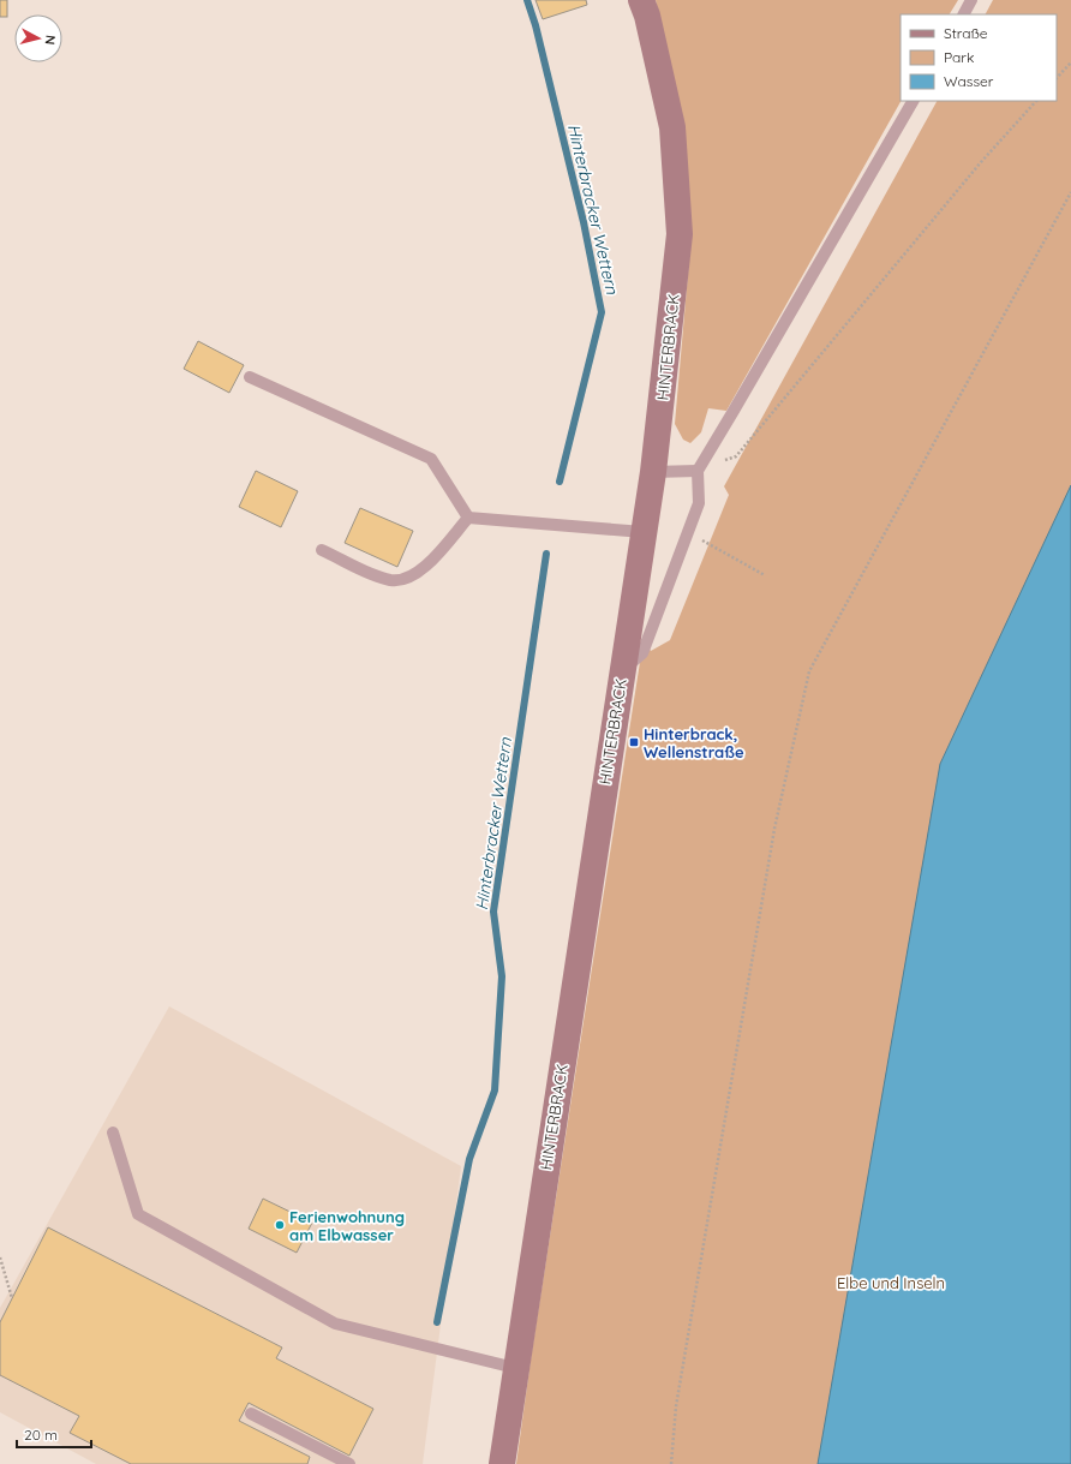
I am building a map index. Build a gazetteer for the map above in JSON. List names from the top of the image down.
{
  "streets": {
    "street": ["HINTERBRACK"]
  },
  "water": ["Hinterbracker Wettern"],
  "parks": ["Elbe und Inseln"],
  "places": {
    "transit": ["Hinterbrack, Wellenstraße"],
    "other": ["Ferienwohnung am Elbwasser"]
  },
  "legend": ["Straße", "Park", "Wasser"],
  "scale_bar": "20 m",
  "north": "right"
}
